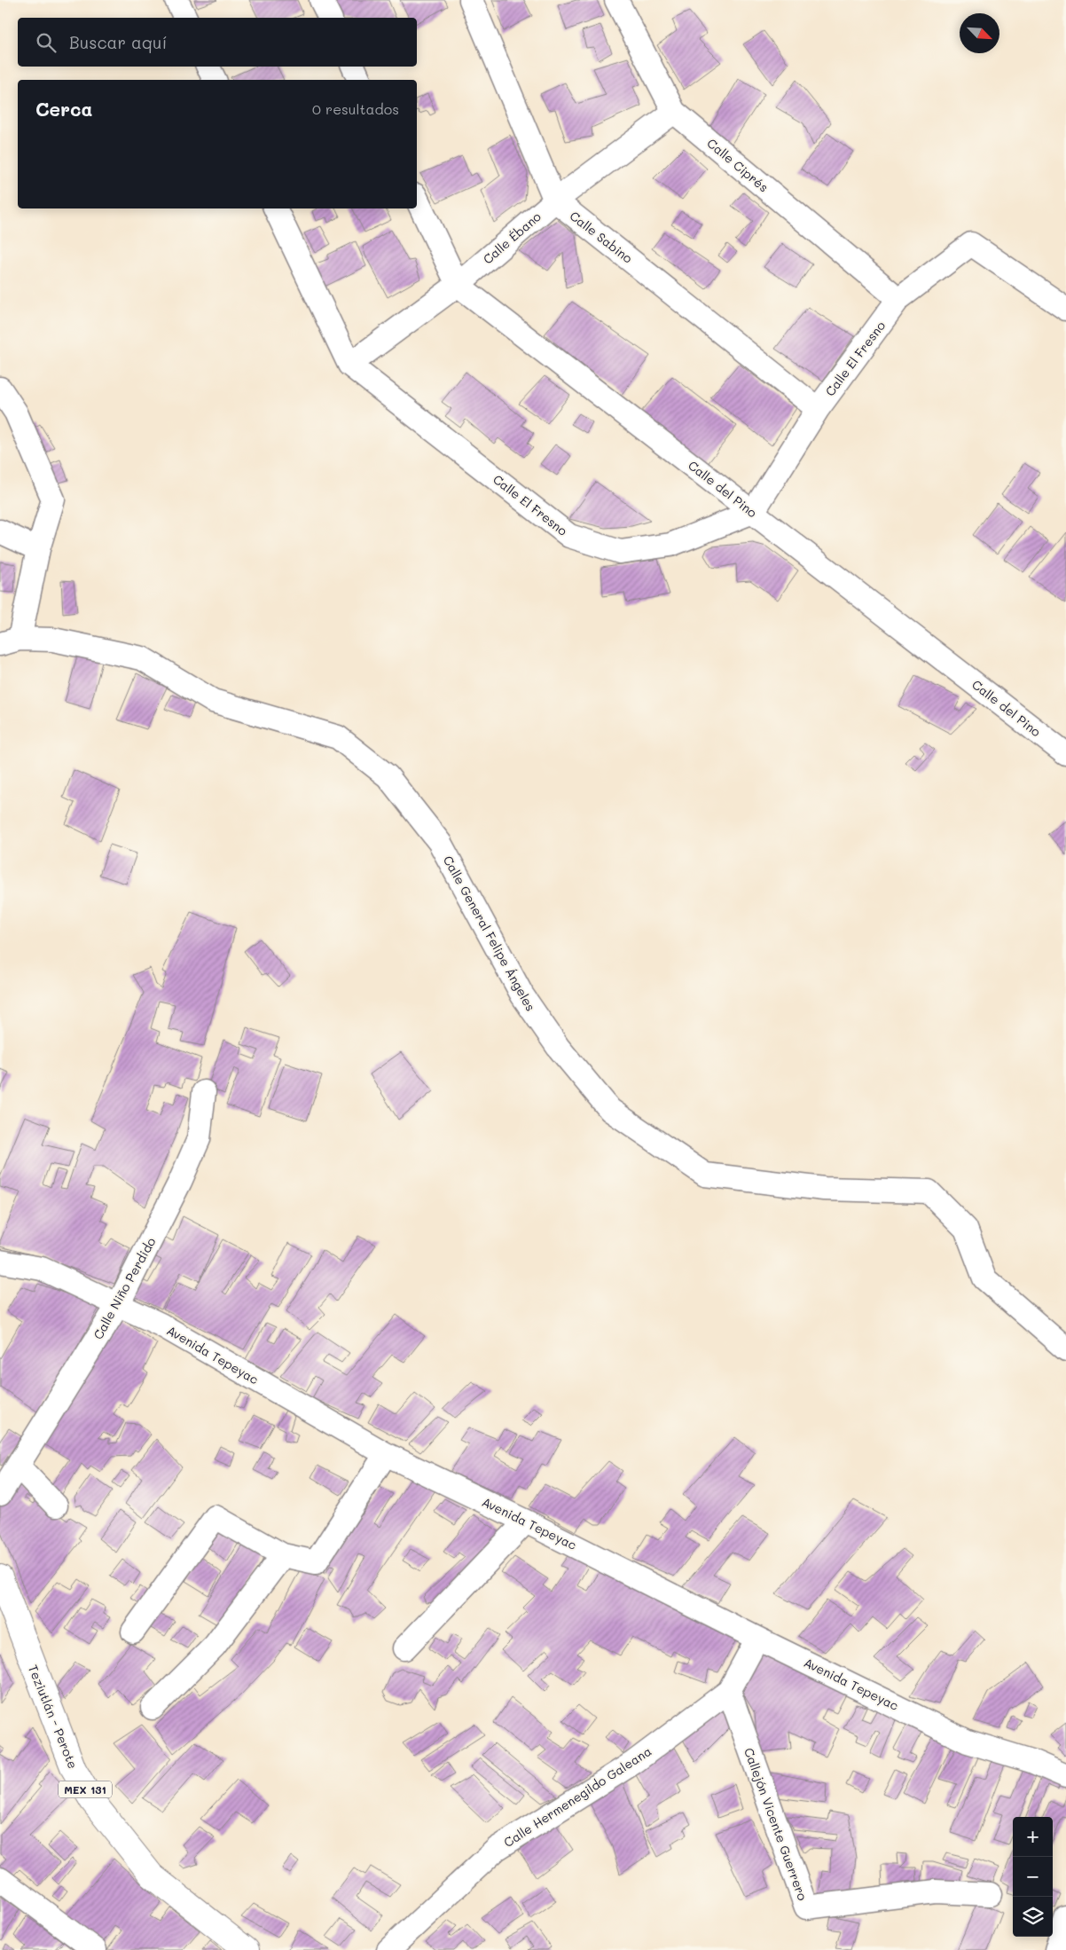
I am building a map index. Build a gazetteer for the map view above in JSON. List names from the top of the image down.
{
  "streets": {
    "main road": ["Teziutlán - Perote", "MEX 131"],
    "street": [
      "Calle Ciprés",
      "Calle Sabino",
      "Calle Ébano",
      "Calle El Fresno",
      "Calle del Pino",
      "Calle General Felipe Ángeles",
      "Calle Niño Perdido",
      "Avenida Tepeyac",
      "Calle Hermenegildo Galeana",
      "Callejón Vicente Guerrero"
    ]
  },
  "crossings": [
    ["Calle Ciprés", "Calle Ébano"],
    ["Calle Ciprés", "Calle El Fresno"],
    ["Calle Sabino", "Calle Ébano"],
    ["Calle Sabino", "Calle El Fresno"],
    ["Calle Ébano", "Calle El Fresno"],
    ["Calle Ébano", "Calle del Pino"],
    ["Calle El Fresno", "Calle del Pino"],
    ["Calle Niño Perdido", "Avenida Tepeyac"],
    ["Avenida Tepeyac", "Calle Hermenegildo Galeana"],
    ["Calle Hermenegildo Galeana", "Callejón Vicente Guerrero"]
  ],
  "north": "bottom right",
  "page": {
    "search": "Buscar aquí",
    "heading": ["Cerca", "0 resultados"],
    "map_buttons": ["+", "−"]
  }
}
